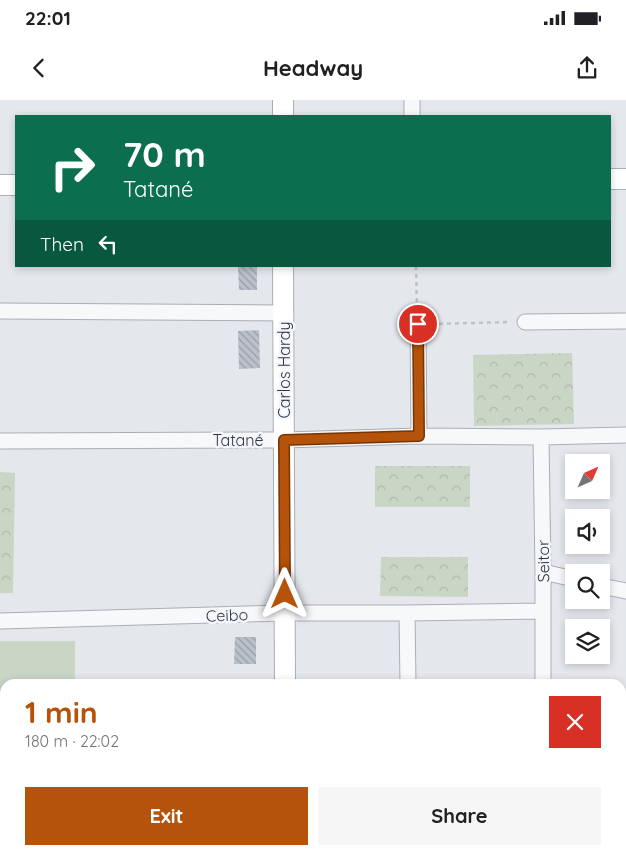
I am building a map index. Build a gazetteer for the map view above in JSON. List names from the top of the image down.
{
  "streets": {
    "street": [
      "Carlos Hardy",
      "Tatané",
      "Seitor",
      "Ceibo"
    ]
  },
  "crossings": [
    ["Carlos Hardy", "Tatané"],
    ["Carlos Hardy", "Ceibo"],
    ["Tatané", "Seitor"],
    ["Seitor", "Ceibo"]
  ],
  "north": "top right",
  "page": {
    "status": "22:01",
    "header": "Headway",
    "turn": ["70 m", "Tatané"],
    "then": "Then",
    "heading": ["1 min", "180 m · 22:02"],
    "buttons": ["Exit", "Share"]
  }
}
